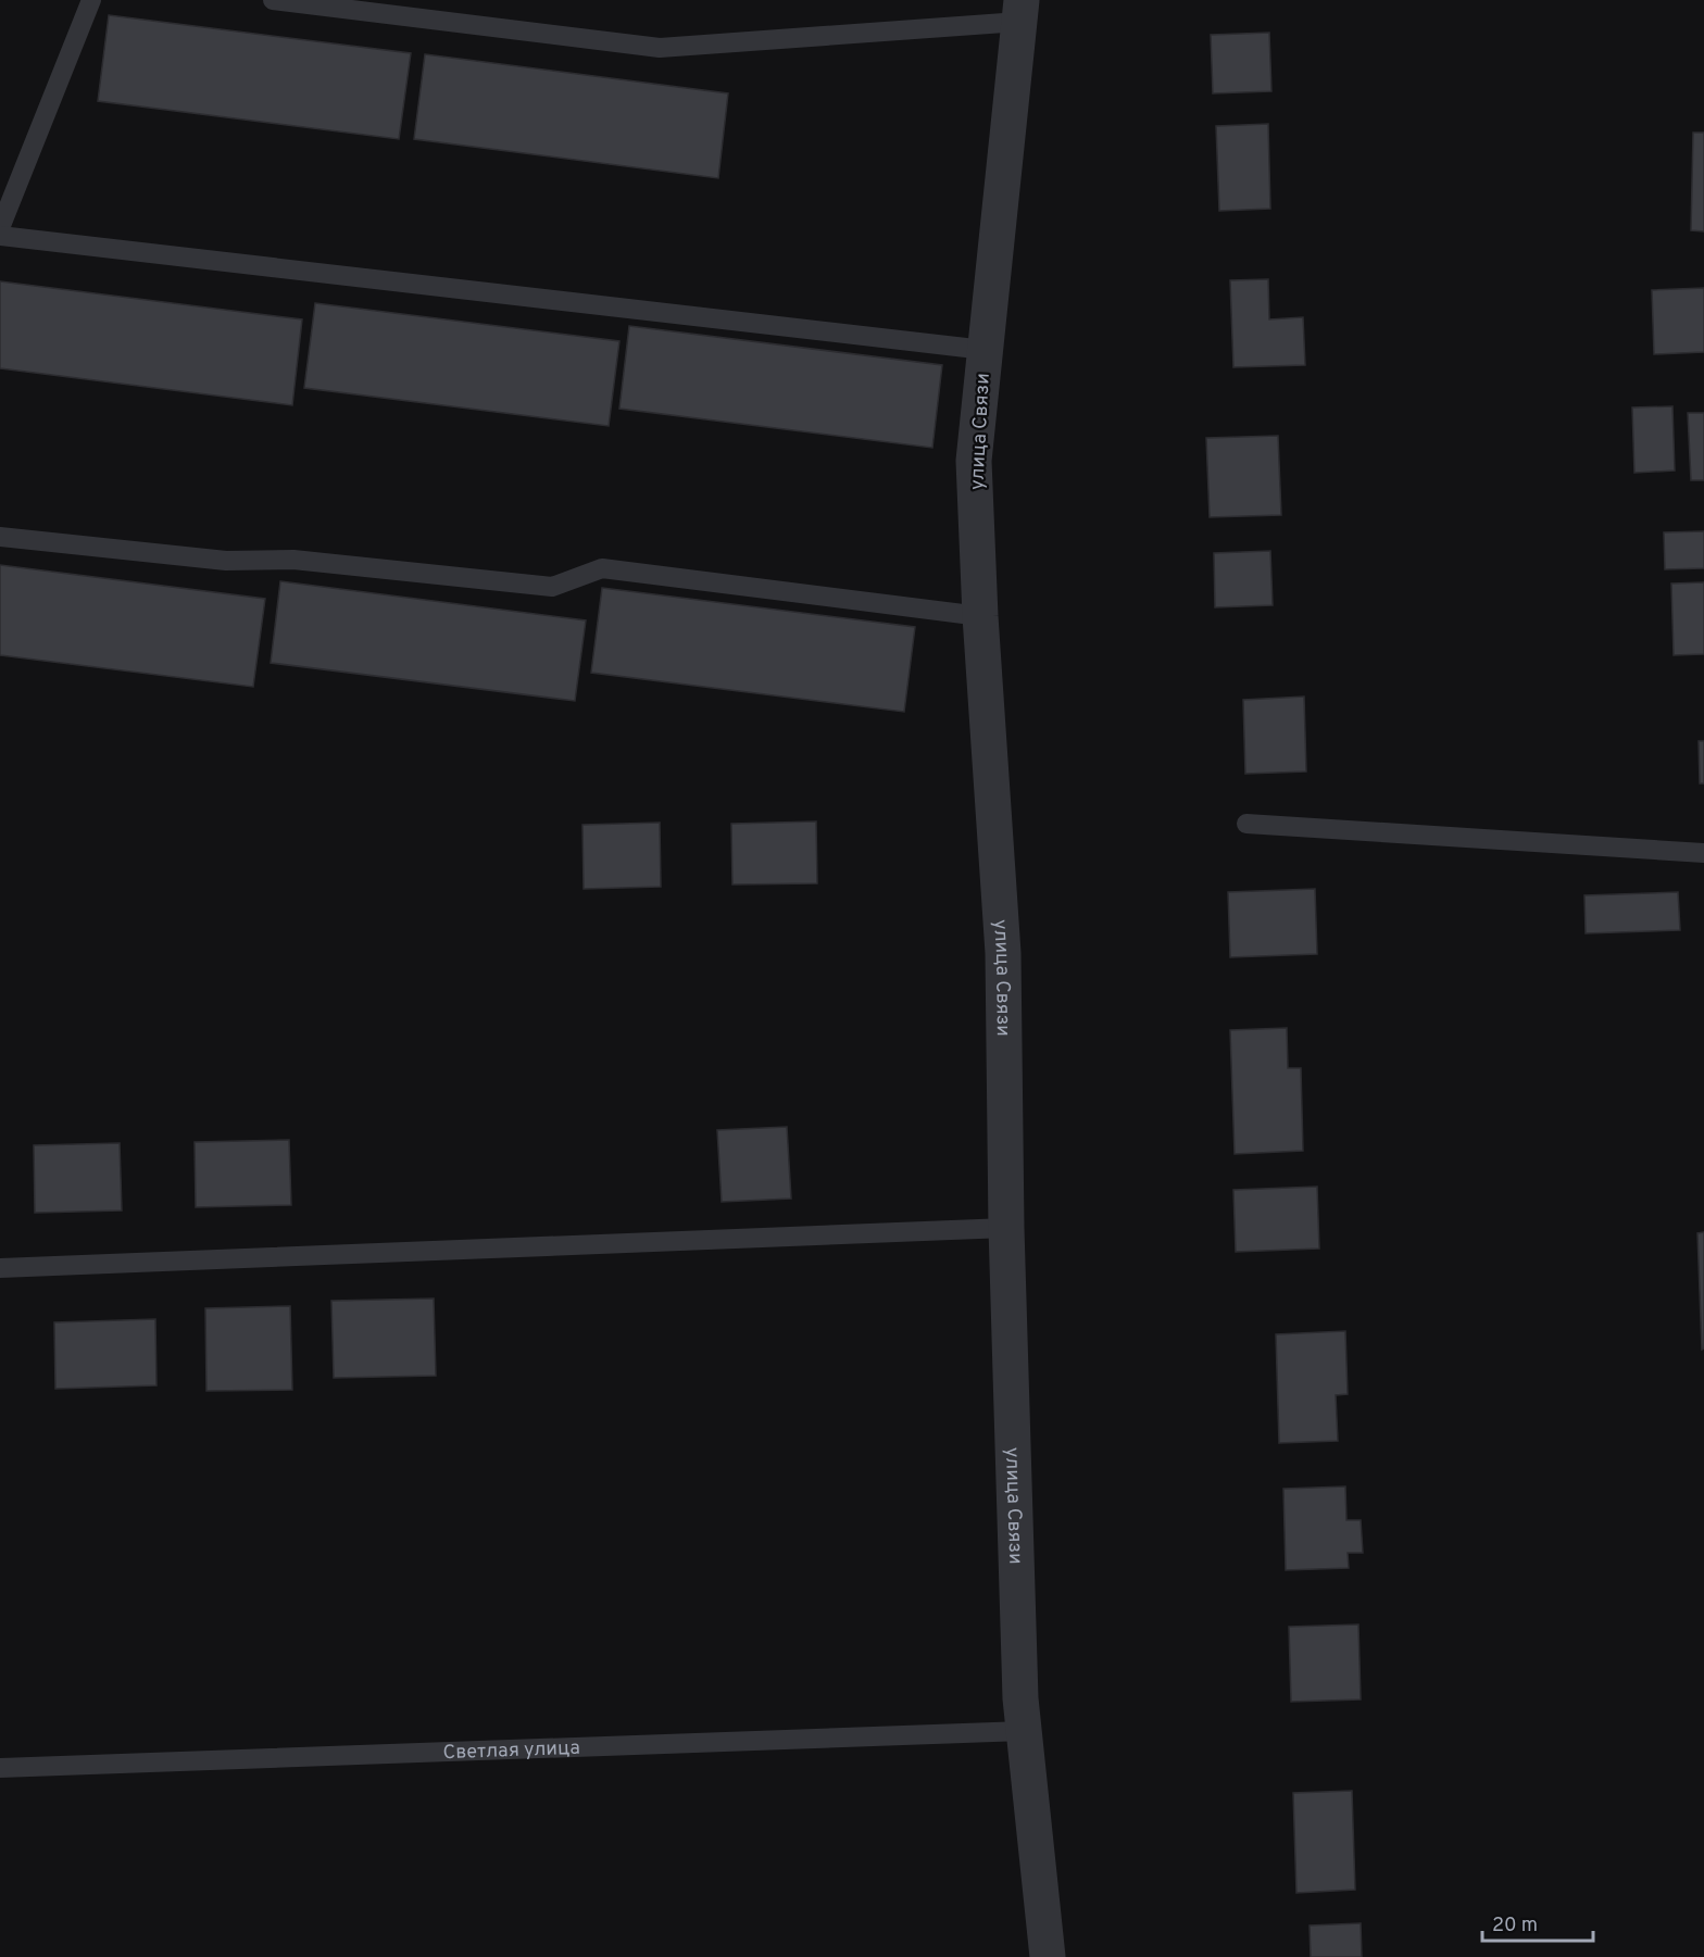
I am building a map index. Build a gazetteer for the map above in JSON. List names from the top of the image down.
{
  "streets": {
    "street": ["улица Связи"],
    "lane": ["Светлая улица"]
  },
  "crossings": [
    ["улица Связи", "Светлая улица"]
  ],
  "scale_bar": "20 m"
}
